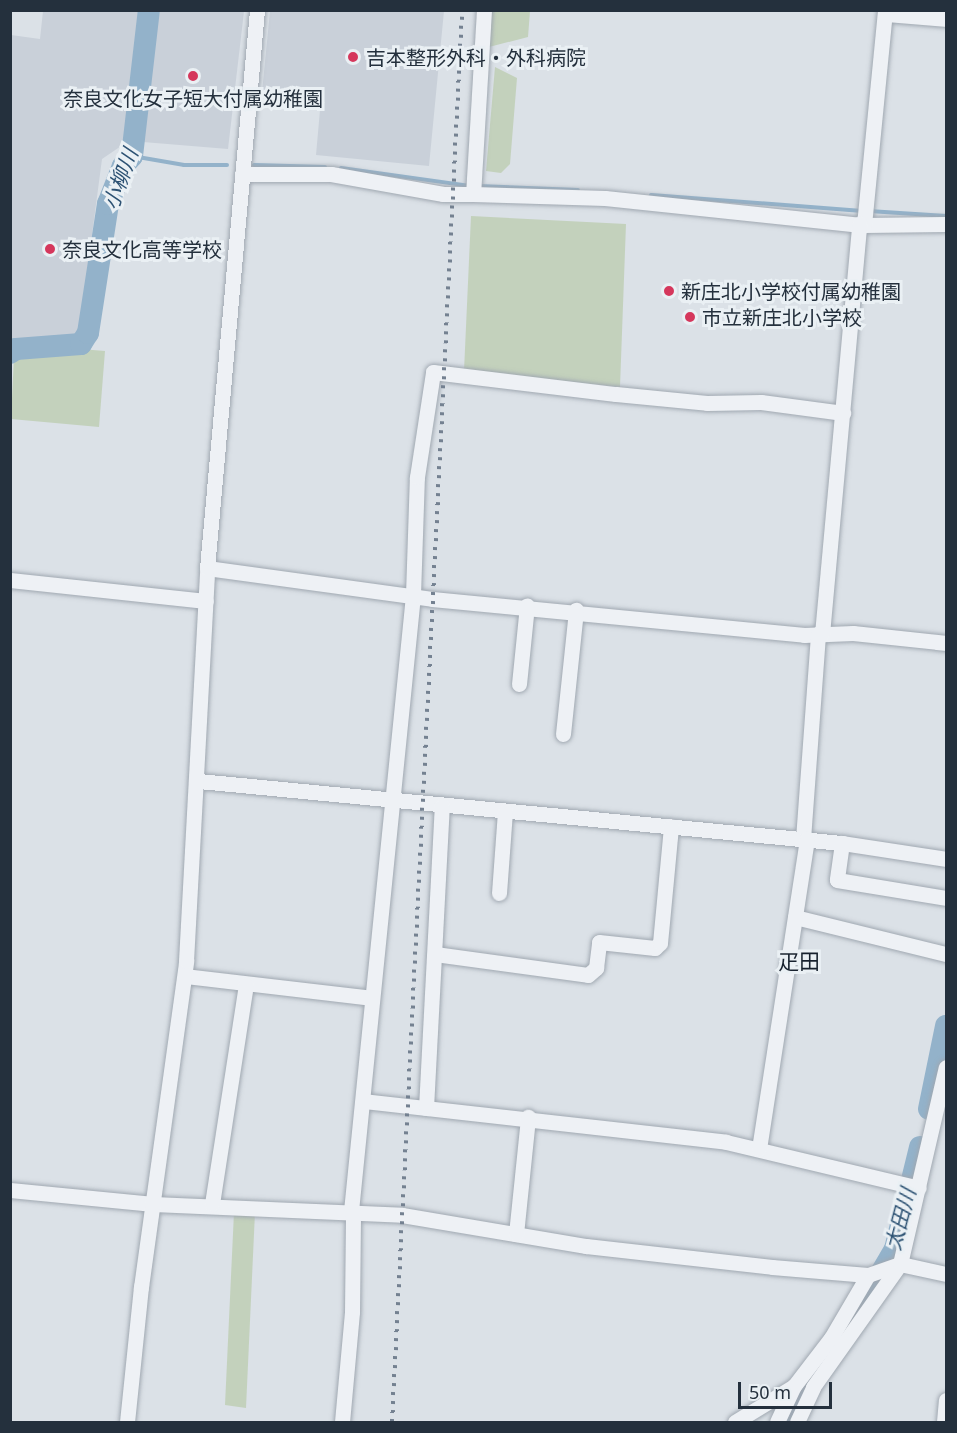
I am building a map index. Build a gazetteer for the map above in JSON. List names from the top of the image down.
{
  "districts": ["疋田"],
  "water": ["小柳川", "太田川"],
  "places": [
    "吉本整形外科・外科病院",
    "奈良文化女子短大付属幼稚園",
    "奈良文化高等学校",
    "新庄北小学校付属幼稚園",
    "市立新庄北小学校"
  ],
  "scale_bar": "50 m"
}
